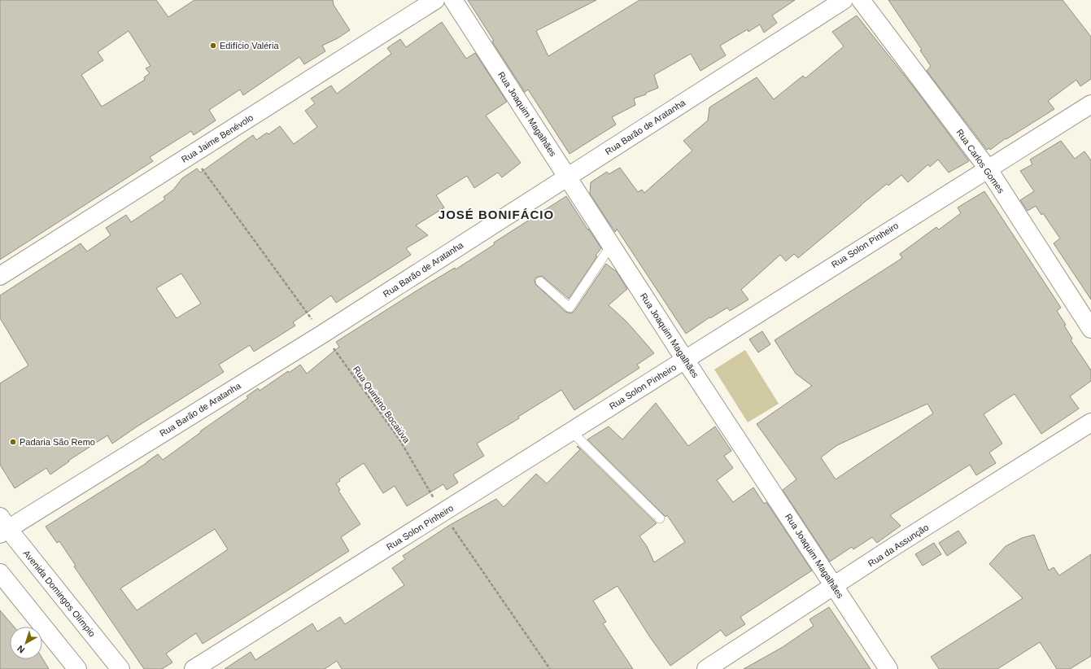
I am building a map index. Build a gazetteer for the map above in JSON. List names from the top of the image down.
{
  "streets": {
    "street": [
      "Rua Joaquim Magalhães",
      "Rua Barão de Aratanha",
      "Rua Jaime Benévolo",
      "Rua Carlos Gomes",
      "Rua Solon Pinheiro",
      "Rua da Assunção",
      "Avenida Domingos Olímpio"
    ],
    "path": ["Rua Quintino Bocaiúva"]
  },
  "crossings": [
    ["Rua Joaquim Magalhães", "Rua Barão de Aratanha"],
    ["Rua Joaquim Magalhães", "Rua Solon Pinheiro"],
    ["Rua Joaquim Magalhães", "Rua da Assunção"],
    ["Rua Barão de Aratanha", "Rua Quintino Bocaiúva"],
    ["Rua Barão de Aratanha", "Avenida Domingos Olímpio"],
    ["Rua Jaime Benévolo", "Rua Quintino Bocaiúva"],
    ["Rua Carlos Gomes", "Rua Solon Pinheiro"],
    ["Rua Solon Pinheiro", "Rua Quintino Bocaiúva"]
  ],
  "districts": ["JOSÉ BONIFÁCIO"],
  "places": ["Edifício Valéria", "Padaria São Remo"],
  "north": "bottom left"
}
